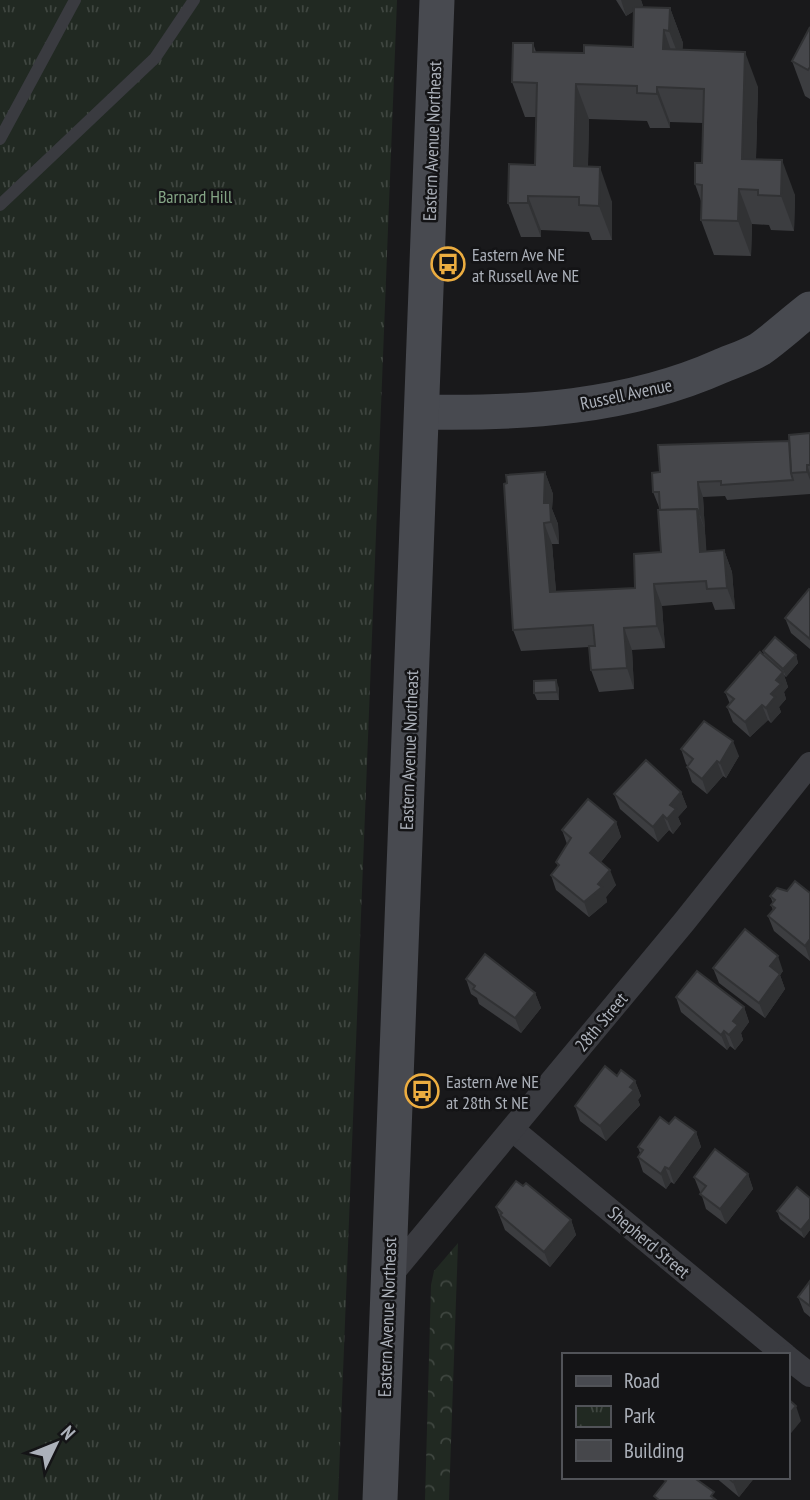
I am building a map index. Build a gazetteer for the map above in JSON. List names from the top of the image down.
{
  "streets": {
    "main road": ["Eastern Avenue Northeast", "Russell Avenue"],
    "street": ["28th Street", "Shepherd Street"]
  },
  "crossings": [
    ["Eastern Avenue Northeast", "Russell Avenue"],
    ["Eastern Avenue Northeast", "28th Street"],
    ["28th Street", "Shepherd Street"]
  ],
  "parks": ["Barnard Hill"],
  "places": {
    "bus stop": ["Eastern Ave NE at Russell Ave NE", "Eastern Ave NE at 28th St NE"]
  },
  "legend": ["Road", "Park", "Building"],
  "north": "top right"
}
